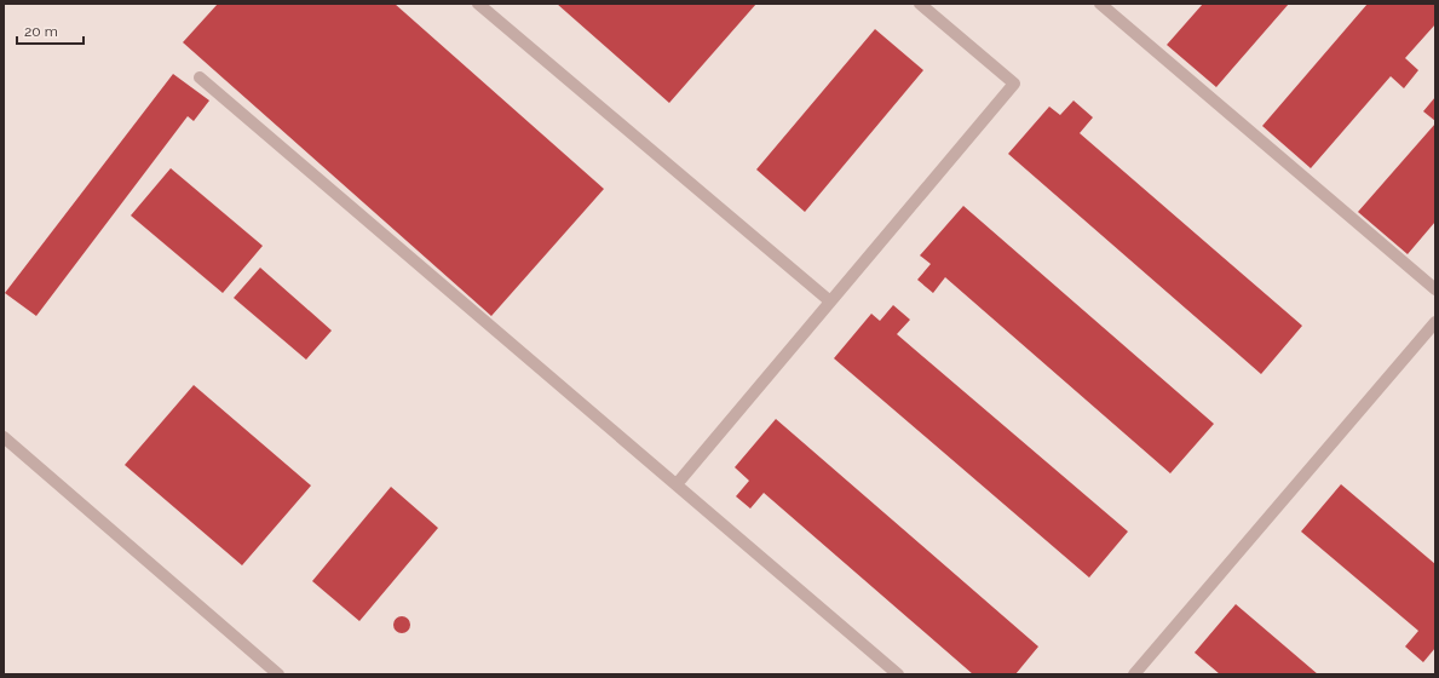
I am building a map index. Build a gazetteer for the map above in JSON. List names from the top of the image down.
{
  "scale_bar": "20 m"
}
